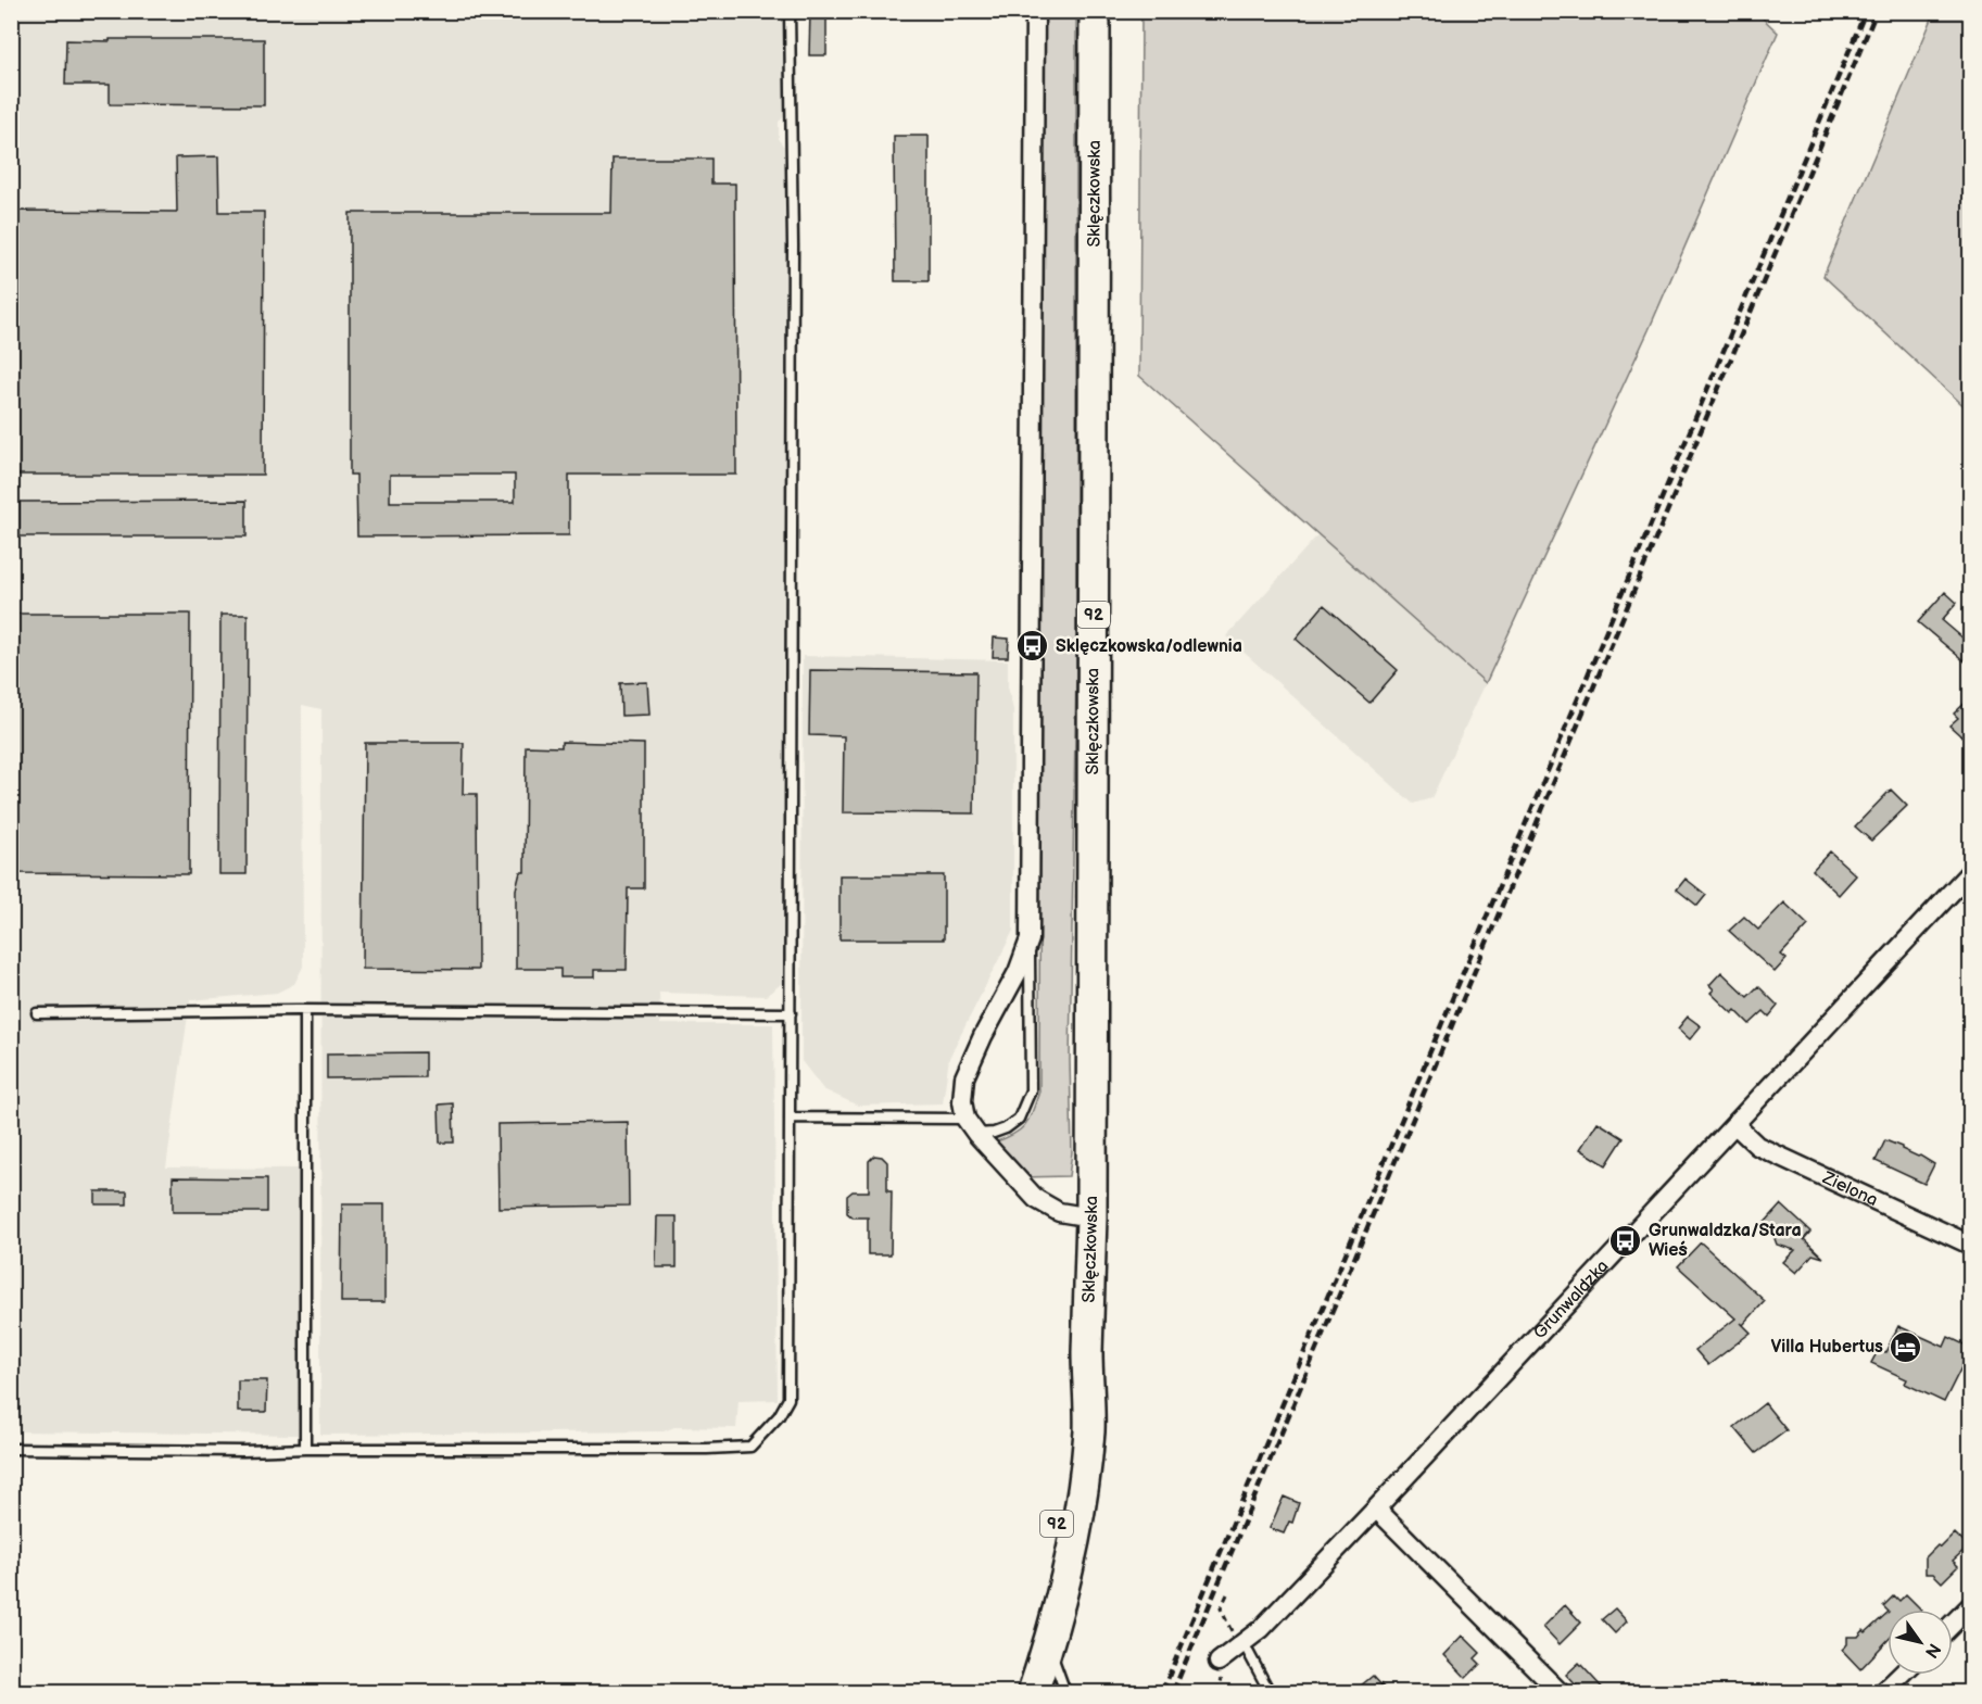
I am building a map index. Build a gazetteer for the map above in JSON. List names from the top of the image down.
{
  "streets": {
    "main road": ["Sklęczkowska", "92"],
    "street": ["Zielona", "Grunwaldzka"]
  },
  "crossings": [
    ["Zielona", "Grunwaldzka"]
  ],
  "places": {
    "bus stop": ["Sklęczkowska/odlewnia", "Grunwaldzka/Stara Wieś"],
    "hotel": ["Villa Hubertus"]
  },
  "north": "bottom right"
}
